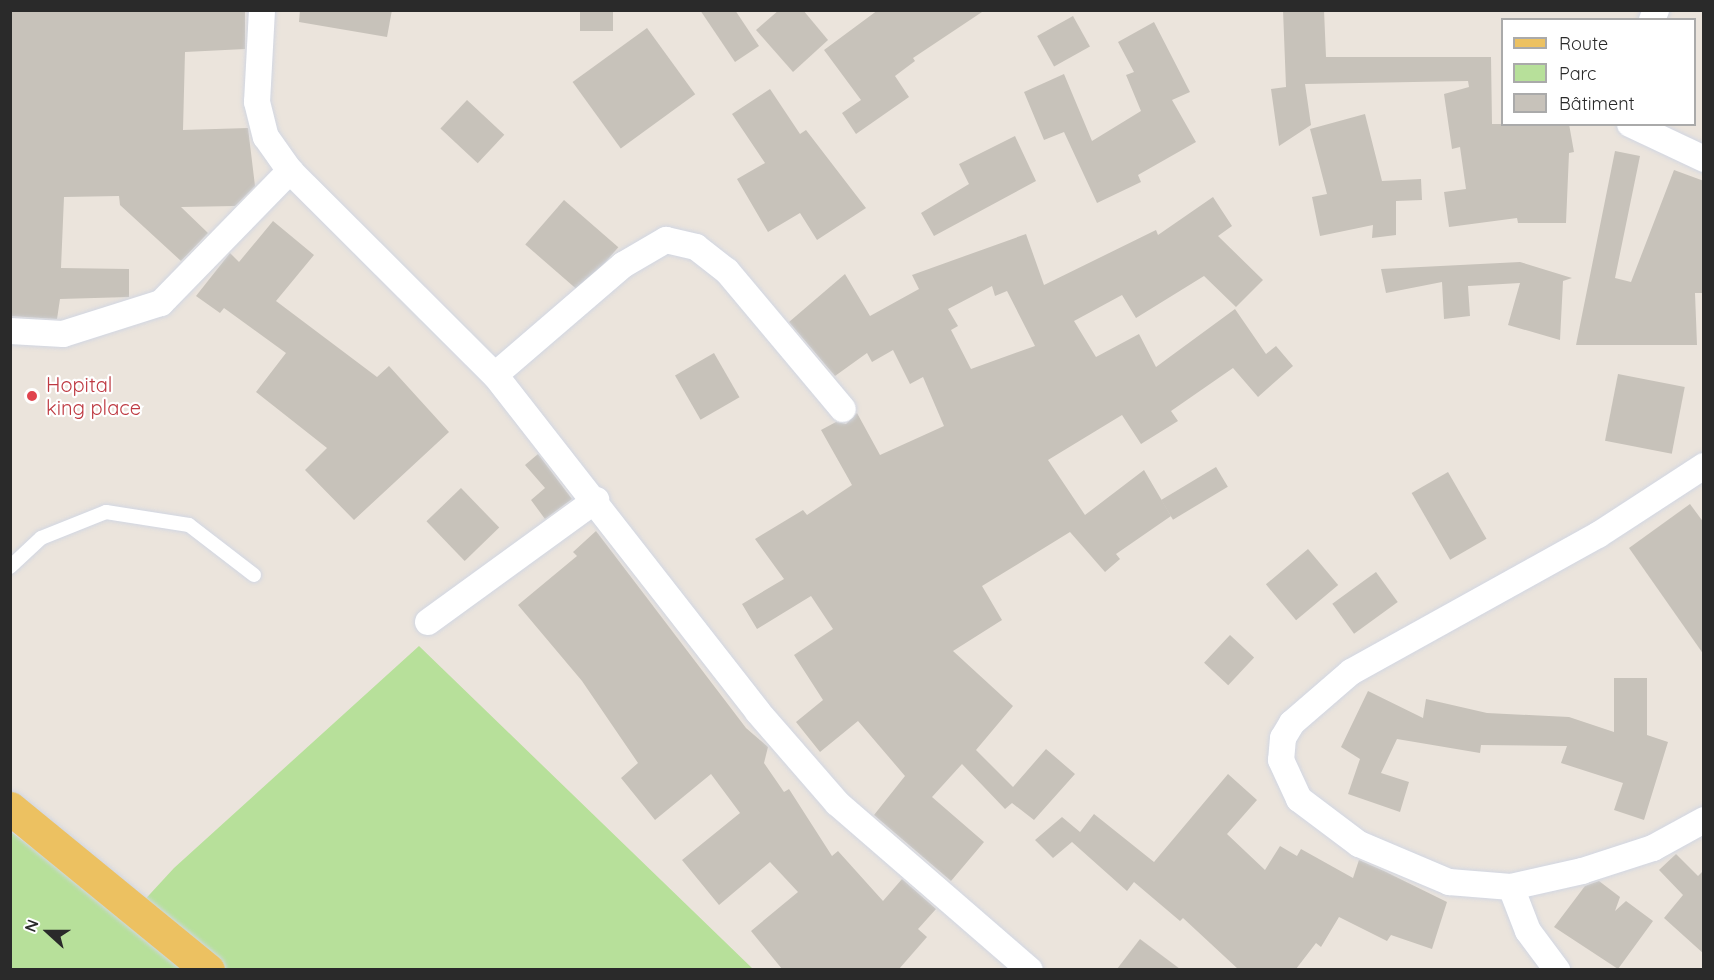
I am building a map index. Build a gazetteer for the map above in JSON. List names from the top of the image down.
{
  "places": ["Hopital king place"],
  "legend": ["Route", "Parc", "Bâtiment"],
  "north": "left"
}
